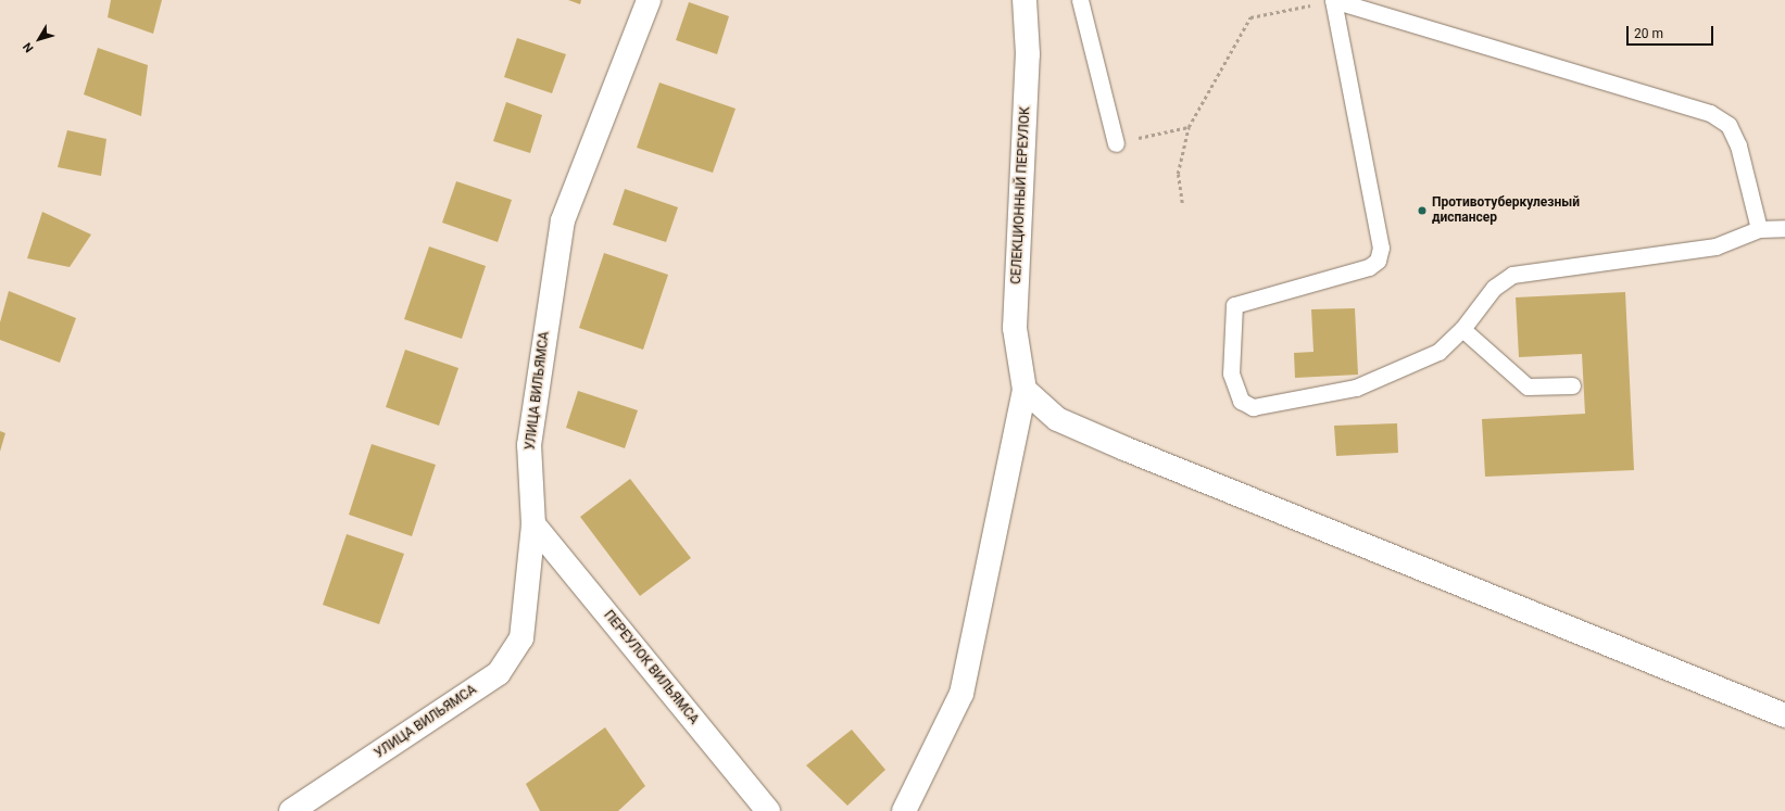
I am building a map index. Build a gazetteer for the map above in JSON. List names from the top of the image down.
{
  "streets": {
    "street": ["СЕЛЕКЦИОННЫЙ ПЕРЕУЛОК", "УЛИЦА ВИЛЬЯМСА", "ПЕРЕУЛОК ВИЛЬЯМСА"]
  },
  "crossings": [
    ["УЛИЦА ВИЛЬЯМСА", "ПЕРЕУЛОК ВИЛЬЯМСА"]
  ],
  "places": ["Противотуберкулезный диспансер"],
  "scale_bar": "20 m",
  "north": "bottom left"
}
